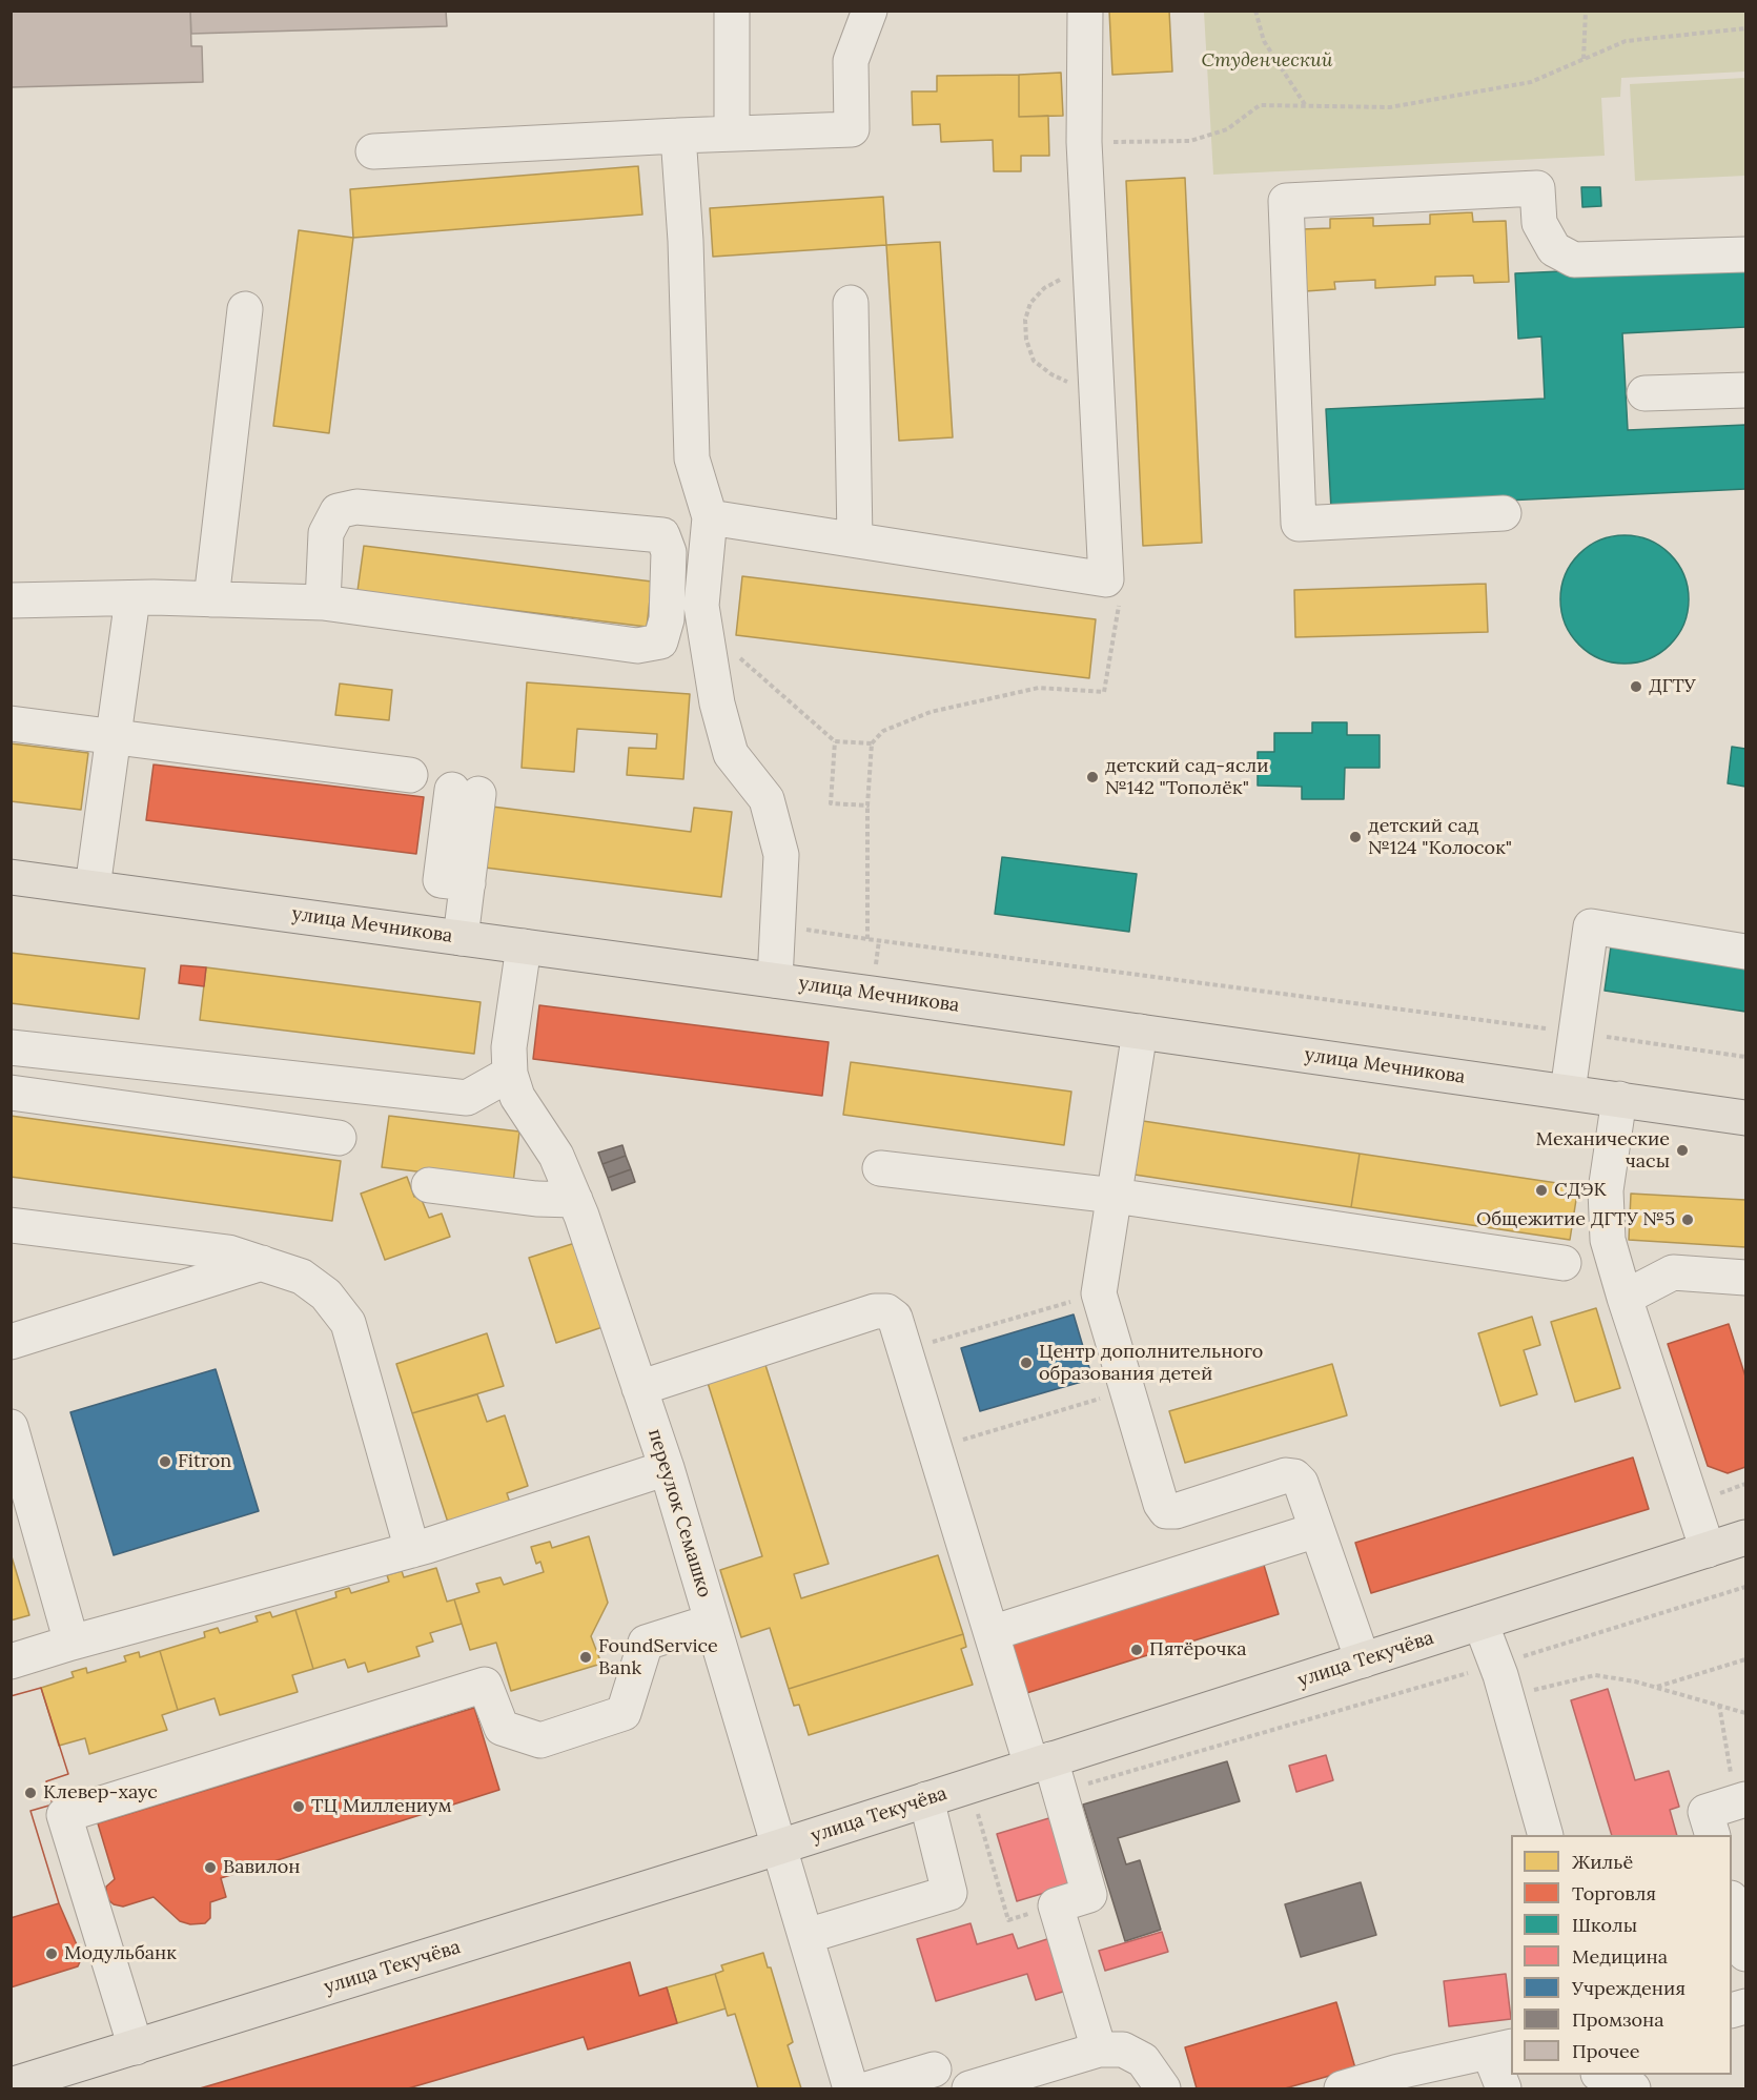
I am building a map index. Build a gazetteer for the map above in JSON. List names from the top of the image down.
{
  "streets": {
    "main road": ["улица Мечникова", "улица Текучёва"],
    "street": ["переулок Семашко"]
  },
  "crossings": [
    ["улица Мечникова", "переулок Семашко"],
    ["переулок Семашко", "улица Текучёва"]
  ],
  "parks": ["Студенческий"],
  "places": [
    "ДГТУ",
    "детский сад-ясли №142 \"Тополёк\"",
    "детский сад №124 \"Колосок\"",
    "Механические часы",
    "СДЭК",
    "Общежитие ДГТУ №5",
    "Центр дополнительного образования детей",
    "Fitron",
    "Пятёрочка",
    "FoundService Bank",
    "Клевер-хаус",
    "ТЦ Миллениум",
    "Вавилон",
    "Модульбанк"
  ],
  "legend": [
    "Жильё",
    "Торговля",
    "Школы",
    "Медицина",
    "Учреждения",
    "Промзона",
    "Прочее"
  ]
}
